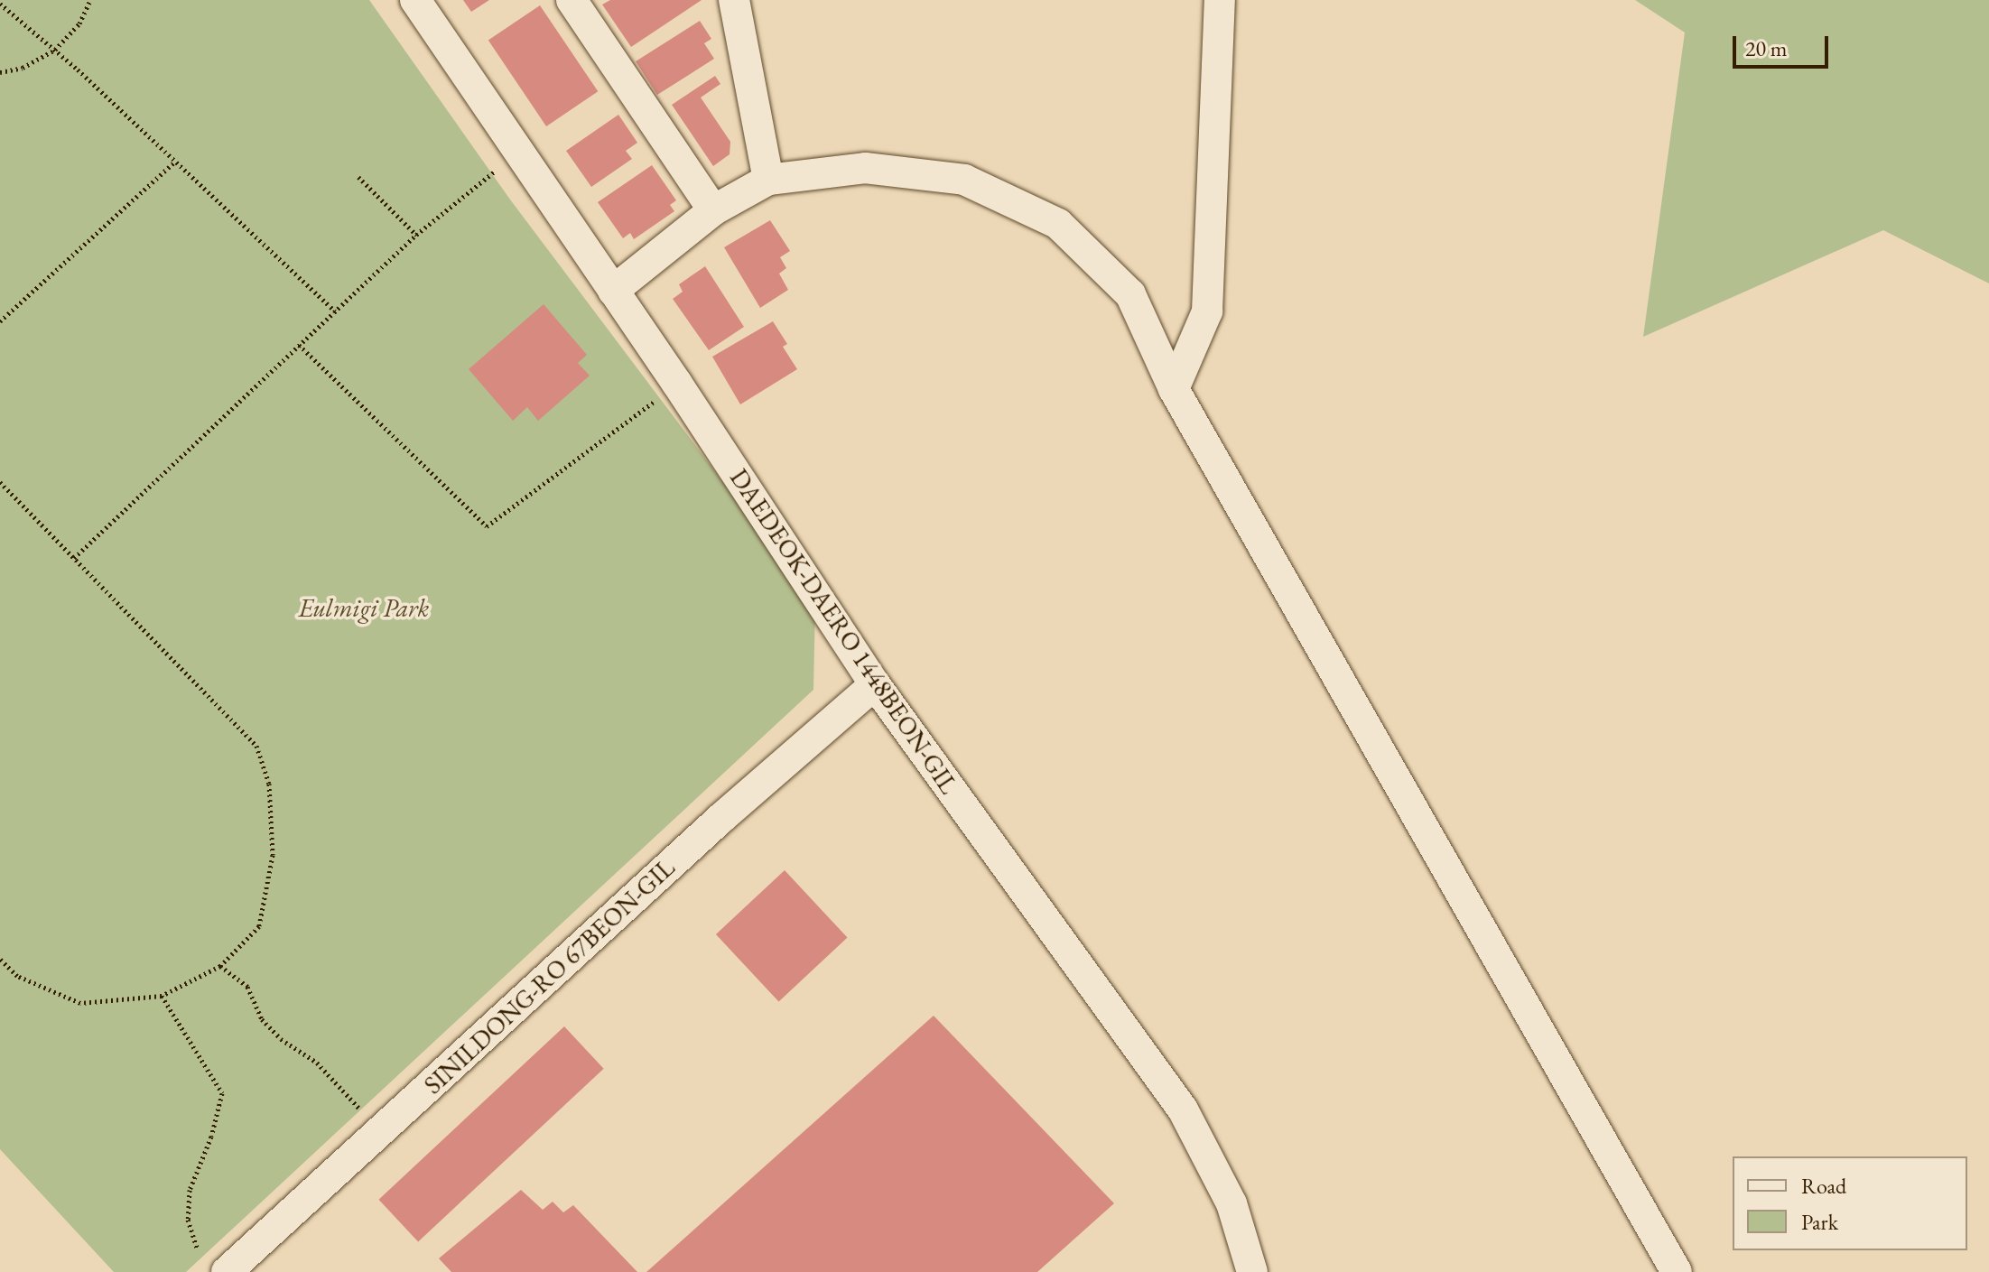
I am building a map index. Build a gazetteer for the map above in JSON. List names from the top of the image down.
{
  "streets": {
    "street": ["DAEDEOK-DAERO 1448BEON-GIL", "SINILDONG-RO 67BEON-GIL"]
  },
  "crossings": [
    ["DAEDEOK-DAERO 1448BEON-GIL", "SINILDONG-RO 67BEON-GIL"]
  ],
  "parks": ["Eulmigi Park"],
  "legend": ["Road", "Park"],
  "scale_bar": "20 m"
}
